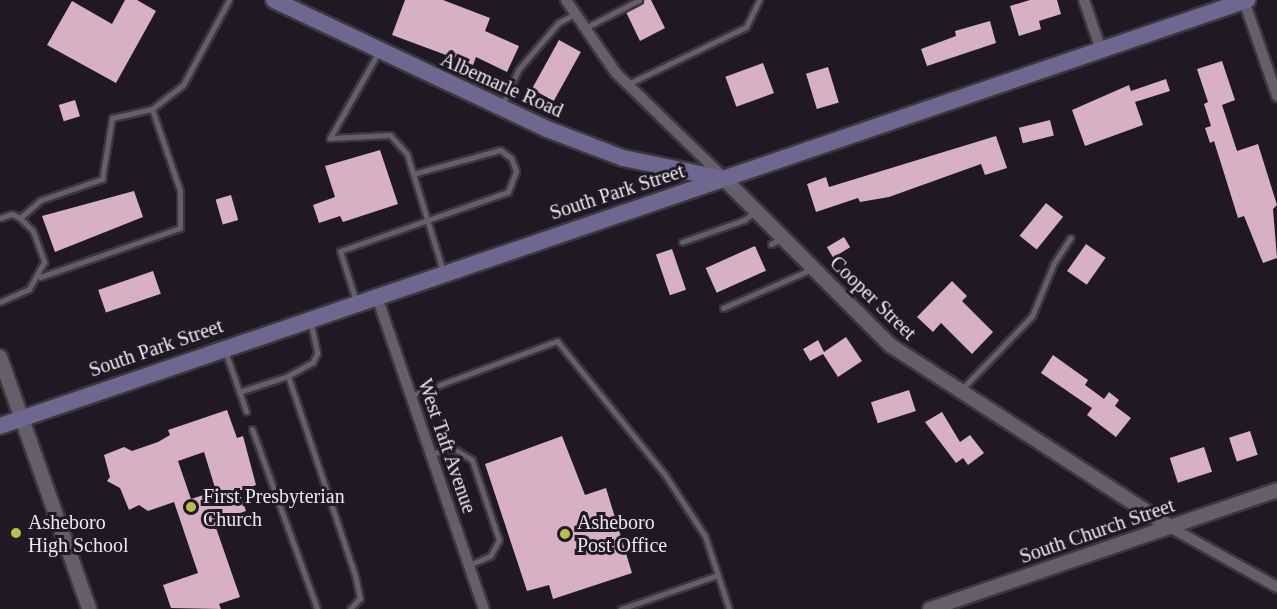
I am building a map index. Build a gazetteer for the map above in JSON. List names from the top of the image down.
{
  "streets": {
    "main road": ["Albemarle Road", "South Park Street"],
    "street": ["Cooper Street", "West Taft Avenue", "South Church Street"]
  },
  "crossings": [
    ["Albemarle Road", "South Park Street"],
    ["Albemarle Road", "Cooper Street"],
    ["South Park Street", "Cooper Street"],
    ["South Park Street", "West Taft Avenue"],
    ["Cooper Street", "South Church Street"]
  ],
  "places": ["First Presbyterian Church", "Asheboro High School", "Asheboro Post Office"]
}
